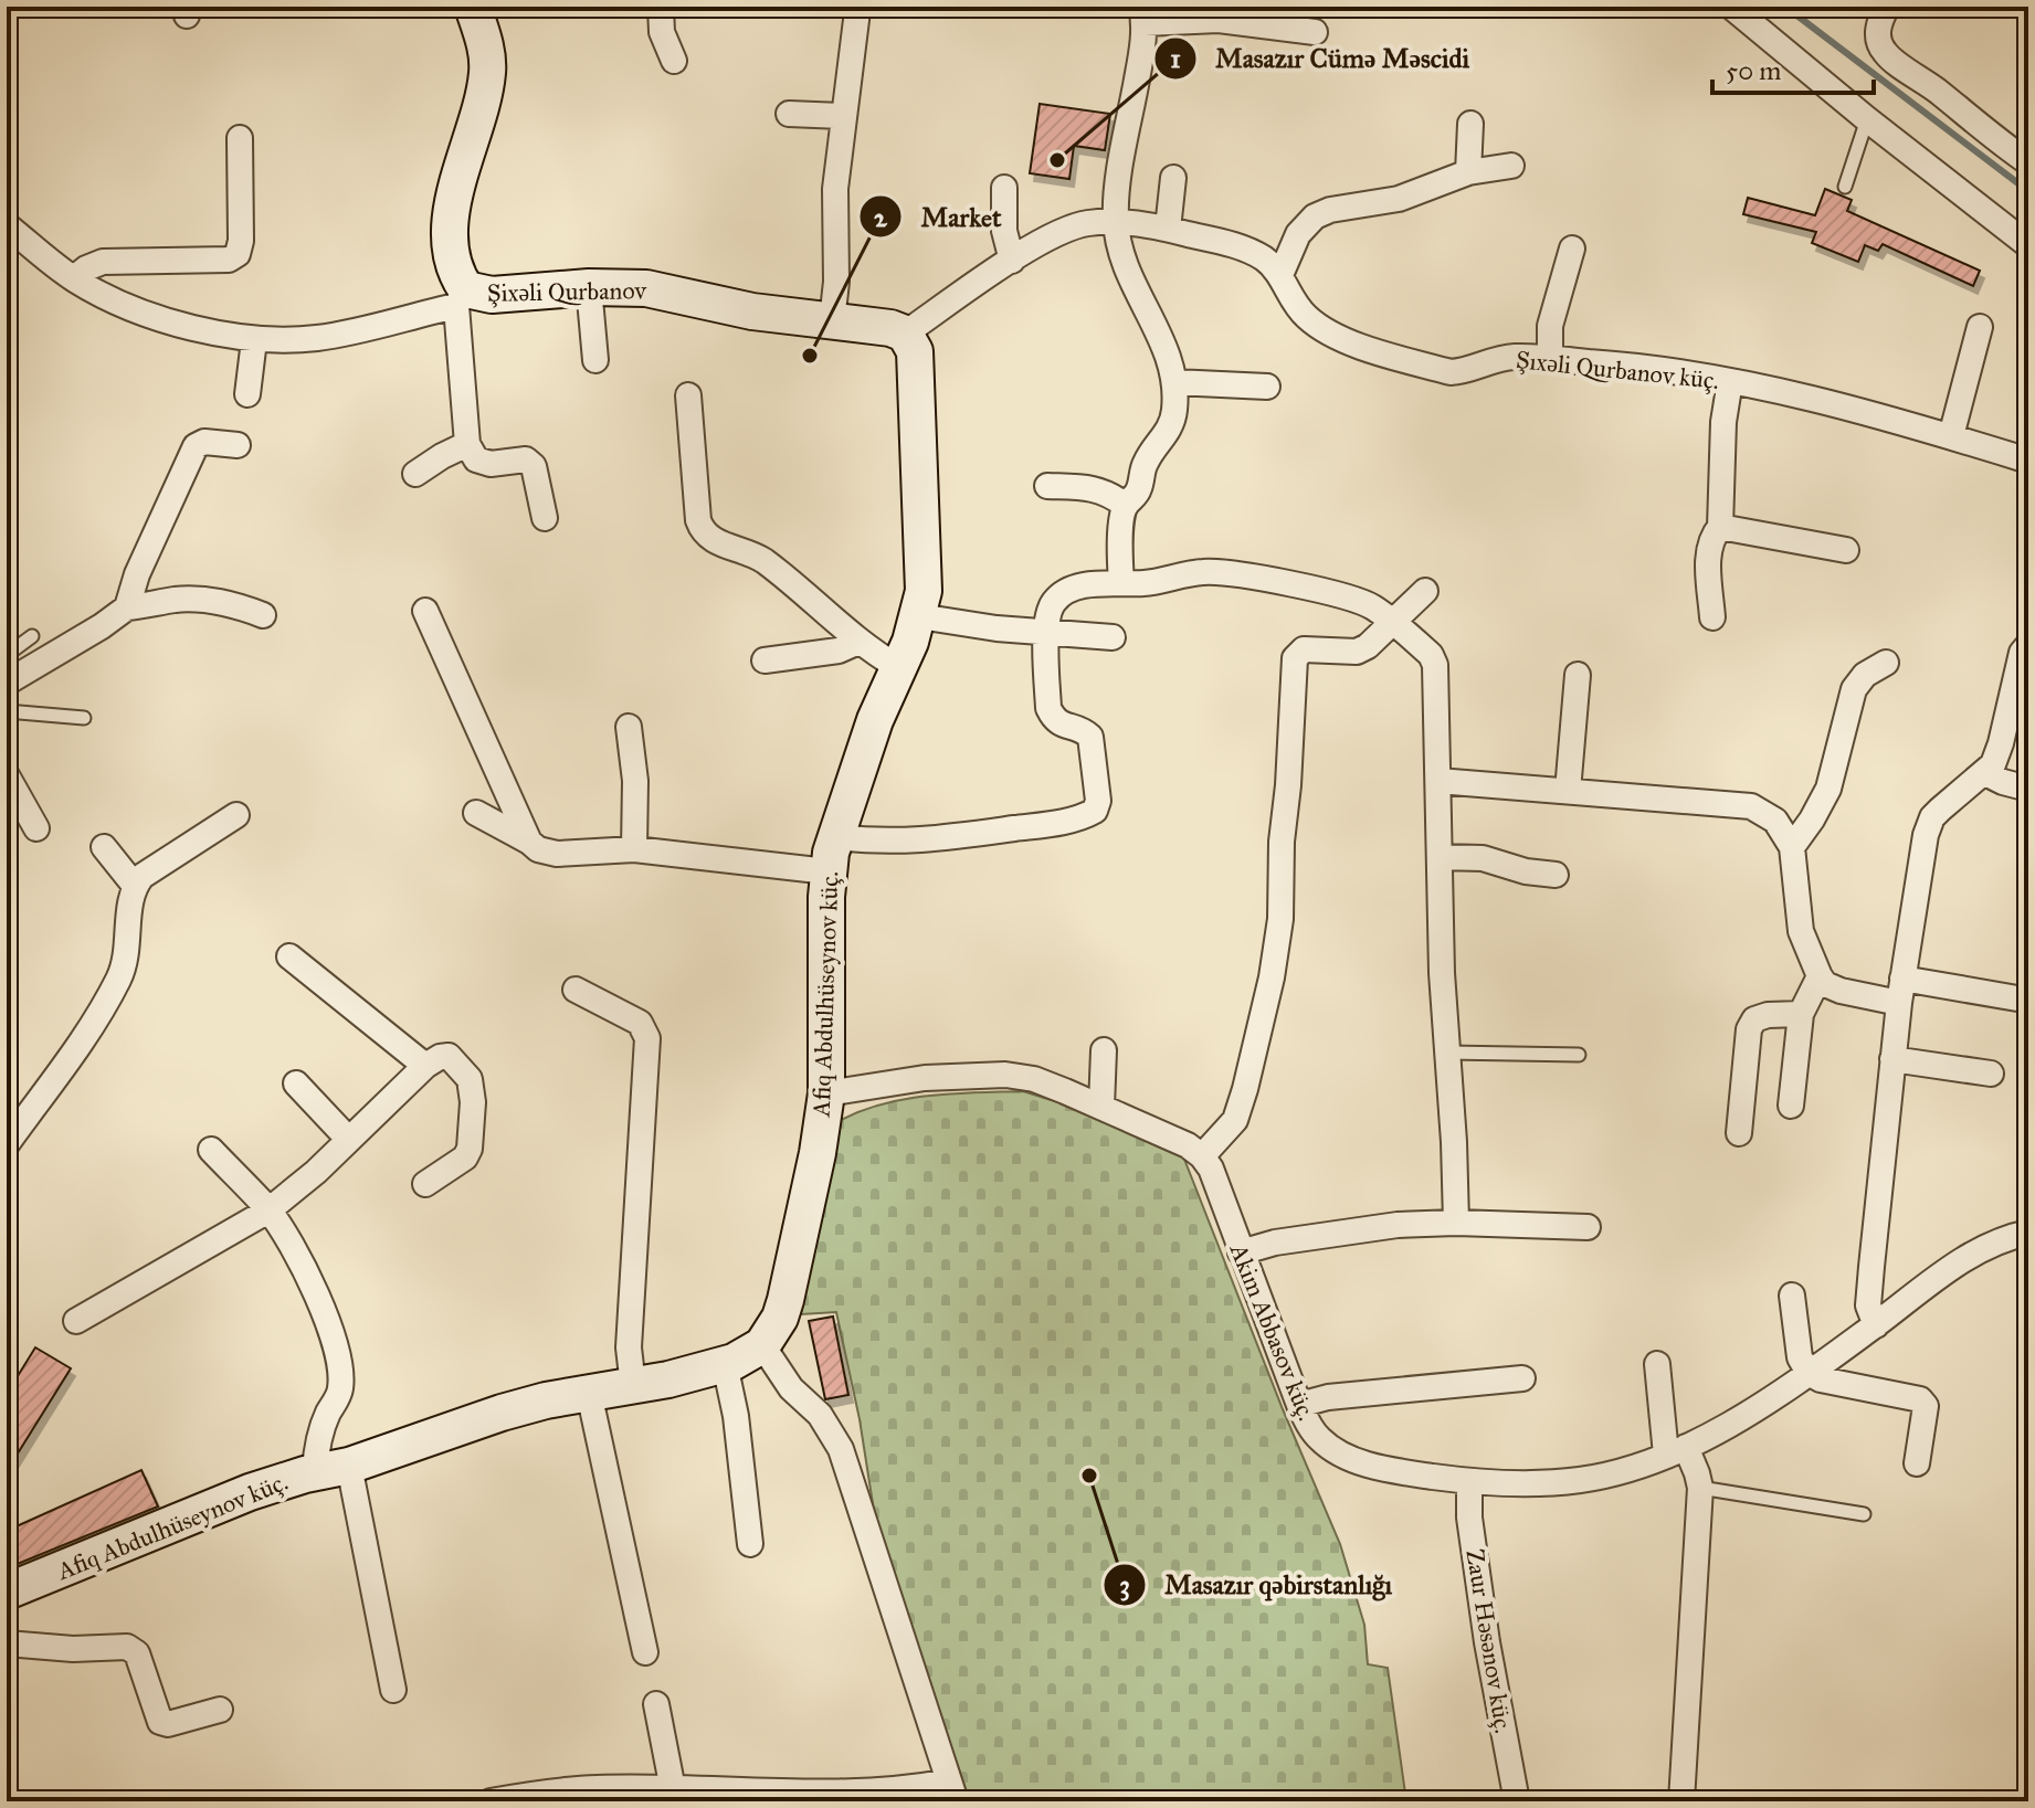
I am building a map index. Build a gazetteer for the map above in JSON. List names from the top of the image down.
{
  "streets": {
    "street": [
      "Şixəli Qurbanov",
      "Şıxəli Qurbanov küç.",
      "Afiq Abdulhüseynov küç.",
      "Akim Abbasov küç.",
      "Zaur Həsənov küç."
    ]
  },
  "crossings": [
    ["Şixəli Qurbanov", "Şıxəli Qurbanov küç."],
    ["Şixəli Qurbanov", "Afiq Abdulhüseynov küç."],
    ["Şıxəli Qurbanov küç.", "Afiq Abdulhüseynov küç."],
    ["Akim Abbasov küç.", "Zaur Həsənov küç."]
  ],
  "places": ["Masazır Cümə Məscidi", "Market", "Masazır qəbirstanlığı"],
  "scale_bar": "50 m"
}
